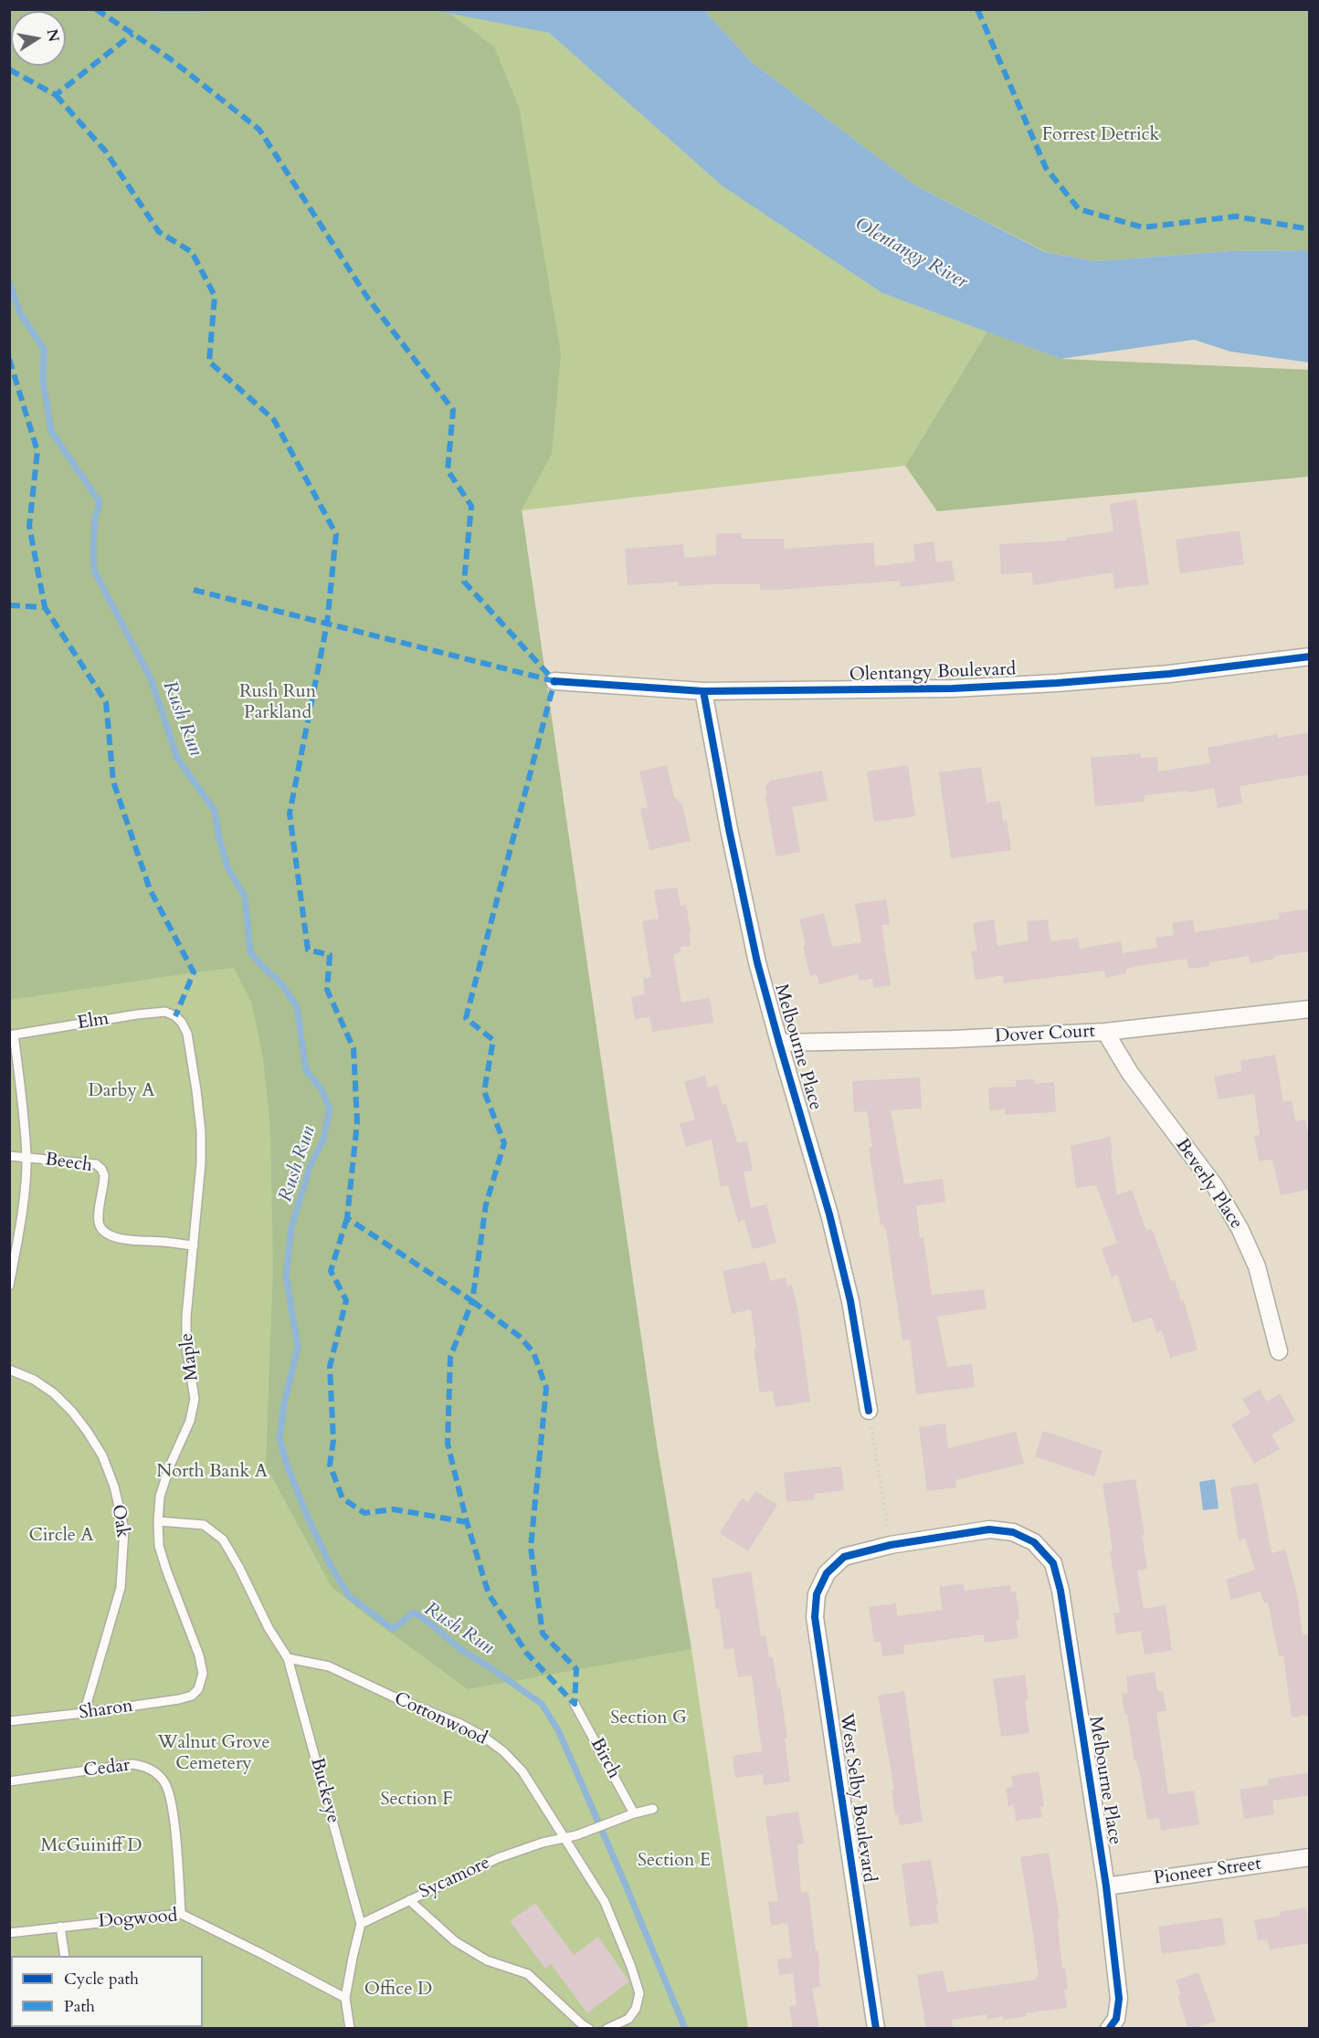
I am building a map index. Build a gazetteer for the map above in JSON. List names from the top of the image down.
{
  "streets": {
    "street": [
      "Olentangy Boulevard",
      "Dover Court",
      "Melbourne Place",
      "Beverly Place",
      "West Selby Boulevard",
      "Pioneer Street"
    ],
    "lane": [
      "Elm",
      "Beech",
      "Maple",
      "Oak",
      "Sharon",
      "Cottonwood",
      "Birch",
      "Cedar",
      "Buckeye",
      "Sycamore",
      "Dogwood"
    ]
  },
  "crossings": [
    ["Olentangy Boulevard", "Melbourne Place"],
    ["Elm", "Maple"],
    ["Dover Court", "Melbourne Place"],
    ["Dover Court", "Beverly Place"],
    ["Melbourne Place", "West Selby Boulevard"],
    ["Melbourne Place", "Pioneer Street"],
    ["Beech", "Maple"],
    ["Maple", "Sharon"],
    ["Oak", "Sharon"],
    ["Cottonwood", "Buckeye"],
    ["Cottonwood", "Sycamore"],
    ["Birch", "Sycamore"],
    ["Cedar", "Dogwood"],
    ["Buckeye", "Sycamore"]
  ],
  "water": ["Olentangy River", "Rush Run"],
  "parks": [
    "Forrest Detrick",
    "Rush Run Parkland",
    "Darby A",
    "North Bank A",
    "Circle A",
    "Section G",
    "Walnut Grove Cemetery",
    "Section F",
    "McGuiniff D",
    "Section E",
    "Office D"
  ],
  "legend": ["Cycle path", "Path"],
  "north": "right"
}
